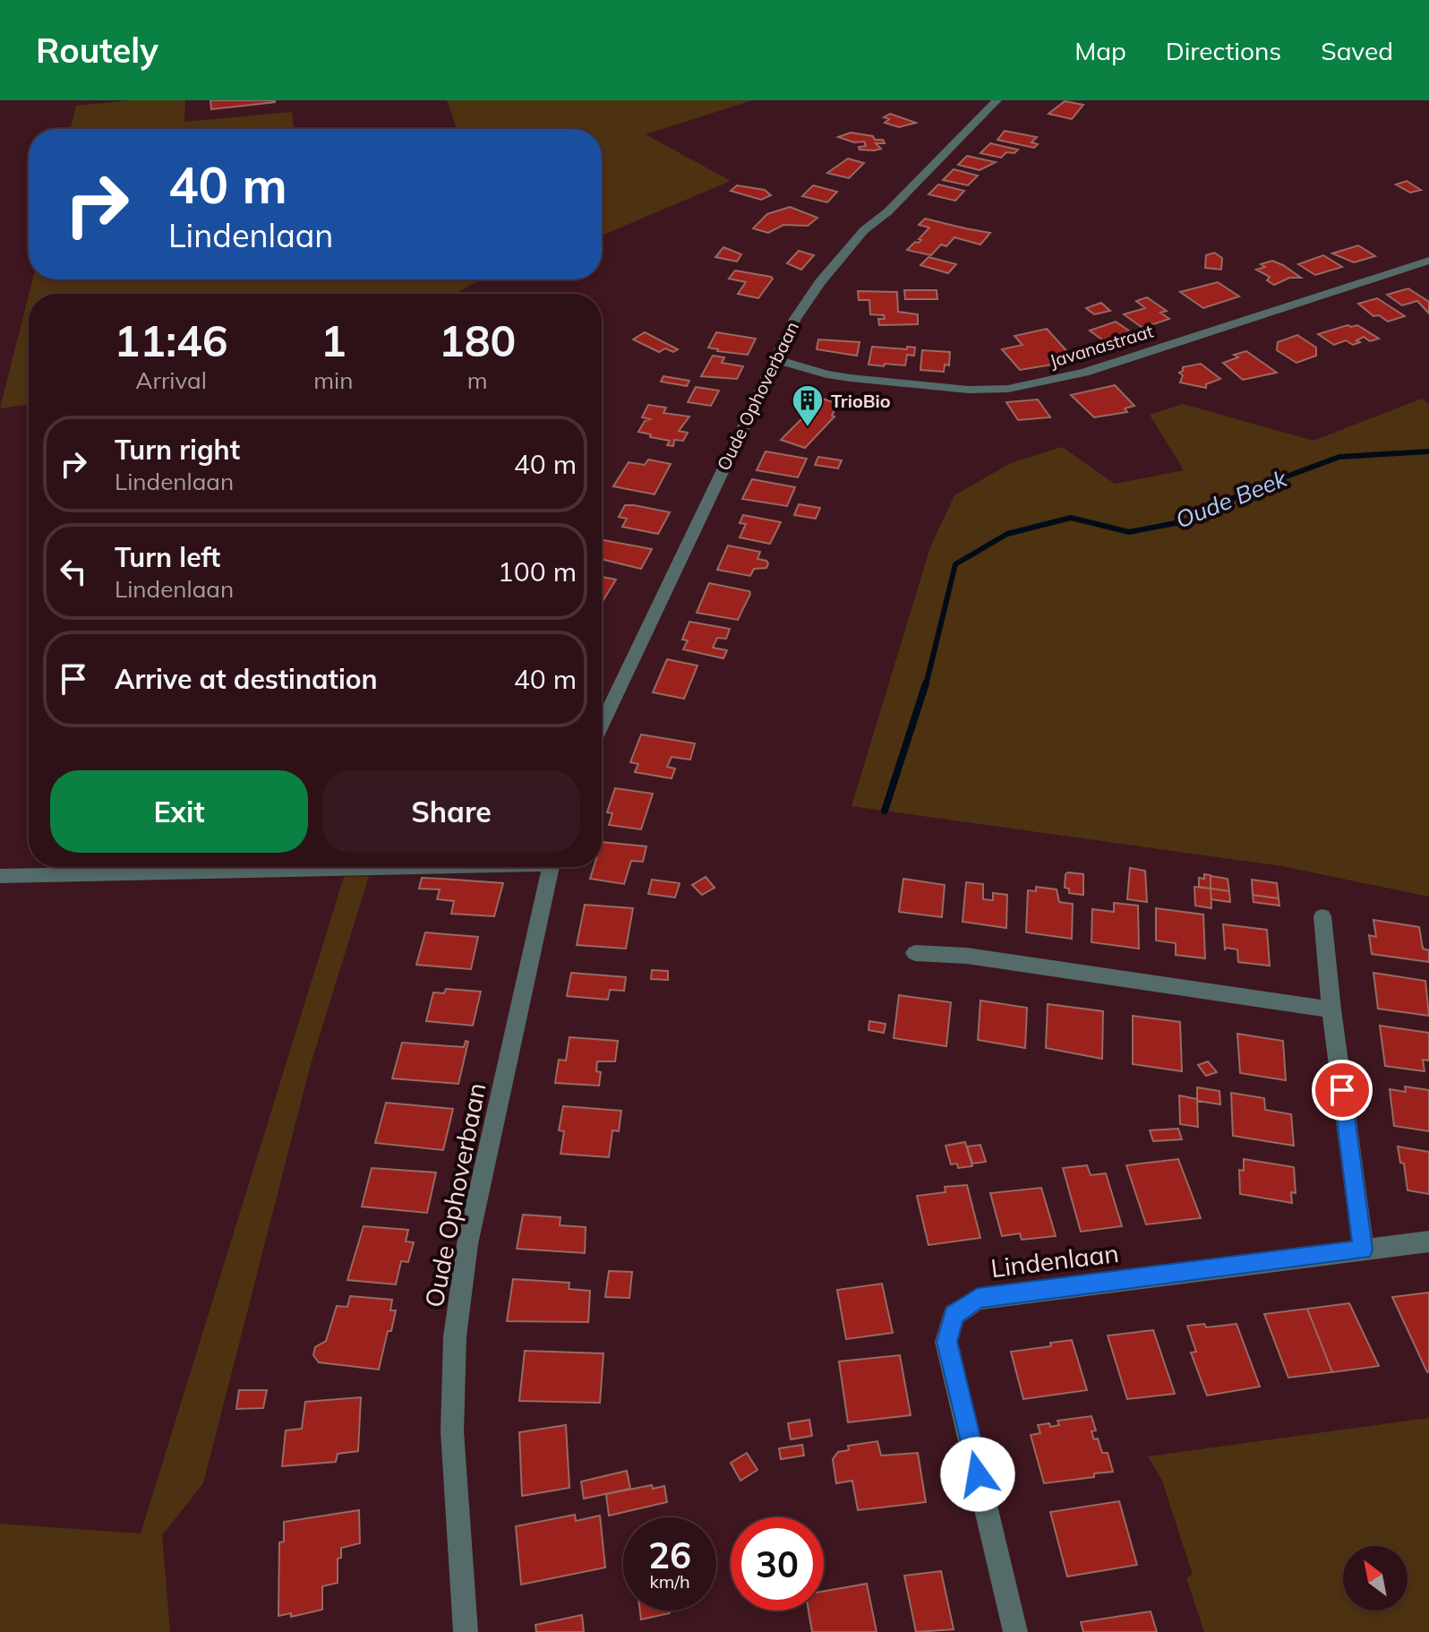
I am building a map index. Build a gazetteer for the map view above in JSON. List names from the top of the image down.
{
  "streets": {
    "street": ["Javanastraat", "Oude Ophoverbaan", "Lindenlaan"]
  },
  "crossings": [
    ["Javanastraat", "Oude Ophoverbaan"]
  ],
  "water": ["Oude Beek"],
  "places": {
    "building": ["TrioBio"]
  },
  "north": "top left",
  "page": {
    "header": "Routely",
    "nav": ["Map", "Directions", "Saved"],
    "turn": ["40 m", "Lindenlaan"],
    "eta": [
      "11:46",
      "Arrival",
      "1",
      "min",
      "180",
      "m"
    ],
    "list": [
      {
        "name": "Turn right",
        "note": "Lindenlaan",
        "value": "40 m"
      },
      {
        "name": "Turn left",
        "note": "Lindenlaan",
        "value": "100 m"
      },
      {
        "name": "Arrive at destination",
        "value": "40 m"
      }
    ],
    "buttons": ["Exit", "Share"],
    "speed": "26 km/h",
    "limit": "30"
  }
}
